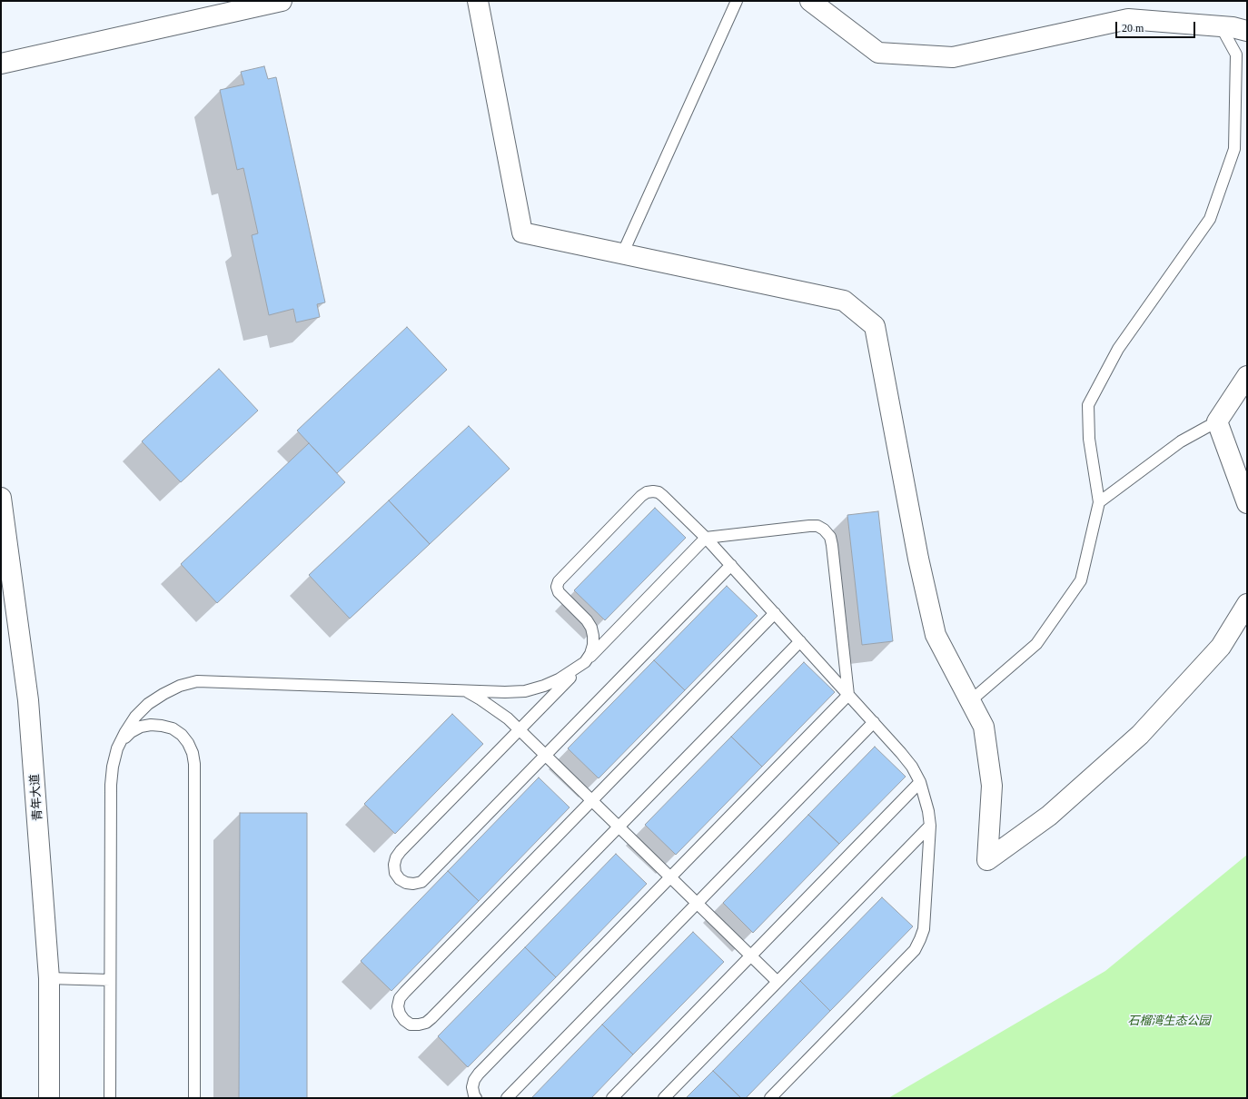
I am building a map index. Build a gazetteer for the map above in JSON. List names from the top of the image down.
{
  "streets": {
    "main road": ["青年大道"]
  },
  "parks": ["石榴湾生态公园"],
  "scale_bar": "20 m"
}
